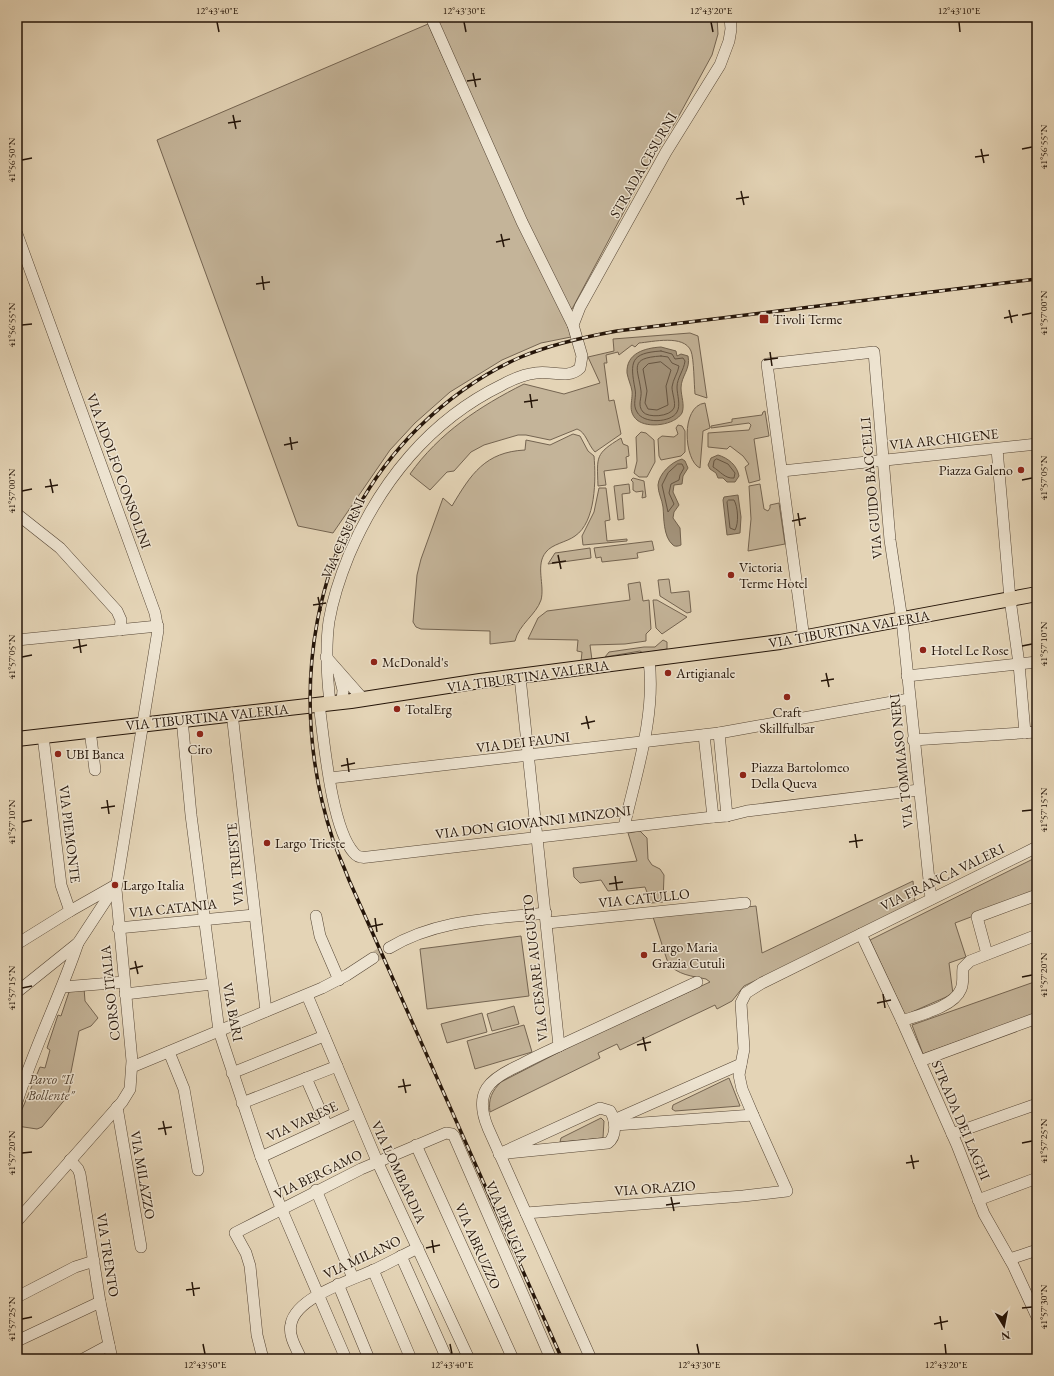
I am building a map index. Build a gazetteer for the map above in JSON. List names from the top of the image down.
{
  "streets": {
    "main road": ["VIA TIBURTINA VALERIA"],
    "street": [
      "STRADA CESURNI",
      "VIA ARCHIGENE",
      "VIA ADOLFO CONSOLINI",
      "VIA GUIDO BACCELLI",
      "VIA CESURNI",
      "VIA DEI FAUNI",
      "VIA TOMMASO NERI",
      "VIA DON GIOVANNI MINZONI",
      "VIA PIEMONTE",
      "VIA TRIESTE",
      "VIA FRANCA VALERI",
      "VIA CATULLO",
      "VIA CATANIA",
      "VIA CESARE AUGUSTO",
      "CORSO ITALIA",
      "VIA BARI",
      "STRADA DEI LAGHI",
      "VIA VARESE",
      "VIA LOMBARDIA",
      "VIA BERGAMO",
      "VIA MILAZZO",
      "VIA ORAZIO",
      "VIA PERUGIA",
      "VIA ABRUZZO",
      "VIA TRENTO",
      "VIA MILANO"
    ]
  },
  "crossings": [
    ["STRADA CESURNI", "VIA CESURNI"],
    ["VIA ARCHIGENE", "VIA GUIDO BACCELLI"],
    ["VIA ADOLFO CONSOLINI", "VIA TIBURTINA VALERIA"],
    ["VIA ADOLFO CONSOLINI", "CORSO ITALIA"],
    ["VIA GUIDO BACCELLI", "VIA TIBURTINA VALERIA"],
    ["VIA GUIDO BACCELLI", "VIA TOMMASO NERI"],
    ["VIA CESURNI", "VIA TIBURTINA VALERIA"],
    ["VIA TIBURTINA VALERIA", "VIA TOMMASO NERI"],
    ["VIA TIBURTINA VALERIA", "VIA PIEMONTE"],
    ["VIA TIBURTINA VALERIA", "VIA TRIESTE"],
    ["VIA TIBURTINA VALERIA", "VIA CESARE AUGUSTO"],
    ["VIA TIBURTINA VALERIA", "CORSO ITALIA"],
    ["VIA TIBURTINA VALERIA", "VIA BARI"],
    ["VIA DEI FAUNI", "VIA TOMMASO NERI"],
    ["VIA DEI FAUNI", "VIA DON GIOVANNI MINZONI"],
    ["VIA DEI FAUNI", "VIA CESARE AUGUSTO"],
    ["VIA TOMMASO NERI", "VIA FRANCA VALERI"],
    ["VIA DON GIOVANNI MINZONI", "VIA CESARE AUGUSTO"],
    ["VIA TRIESTE", "VIA CATANIA"],
    ["VIA FRANCA VALERI", "STRADA DEI LAGHI"],
    ["VIA FRANCA VALERI", "VIA ORAZIO"],
    ["VIA CATULLO", "VIA CESARE AUGUSTO"],
    ["VIA CATANIA", "CORSO ITALIA"],
    ["VIA CATANIA", "VIA BARI"],
    ["VIA CESARE AUGUSTO", "VIA ORAZIO"],
    ["CORSO ITALIA", "VIA MILAZZO"],
    ["CORSO ITALIA", "VIA TRENTO"],
    ["VIA BARI", "VIA VARESE"],
    ["VIA BARI", "VIA BERGAMO"],
    ["VIA BARI", "VIA MILANO"],
    ["VIA VARESE", "VIA LOMBARDIA"],
    ["VIA LOMBARDIA", "VIA BERGAMO"],
    ["VIA LOMBARDIA", "VIA MILANO"],
    ["VIA BERGAMO", "VIA PERUGIA"],
    ["VIA BERGAMO", "VIA ABRUZZO"],
    ["VIA PERUGIA", "VIA ABRUZZO"]
  ],
  "parks": ["Parco \"Il Bollente\""],
  "places": {
    "transit": ["Tivoli Terme"],
    "other": [
      "Piazza Galeno",
      "Victoria Terme Hotel",
      "Hotel Le Rose",
      "McDonald's",
      "Artigianale",
      "Craft Skillfulbar",
      "TotalErg",
      "Ciro",
      "UBI Banca",
      "Piazza Bartolomeo Della Queva",
      "Largo Trieste",
      "Largo Italia",
      "Largo Maria Grazia Cutuli"
    ]
  },
  "north": "bottom",
  "coordinates": [
    "12°43'40\"E",
    "12°43'30\"E",
    "12°43'20\"E",
    "12°43'10\"E",
    "41°56'55\"N",
    "41°56'50\"N",
    "41°57'00\"N",
    "41°57'05\"N",
    "41°57'10\"N",
    "41°57'15\"N",
    "41°57'20\"N",
    "41°57'25\"N",
    "41°57'30\"N",
    "12°43'50\"E"
  ]
}
